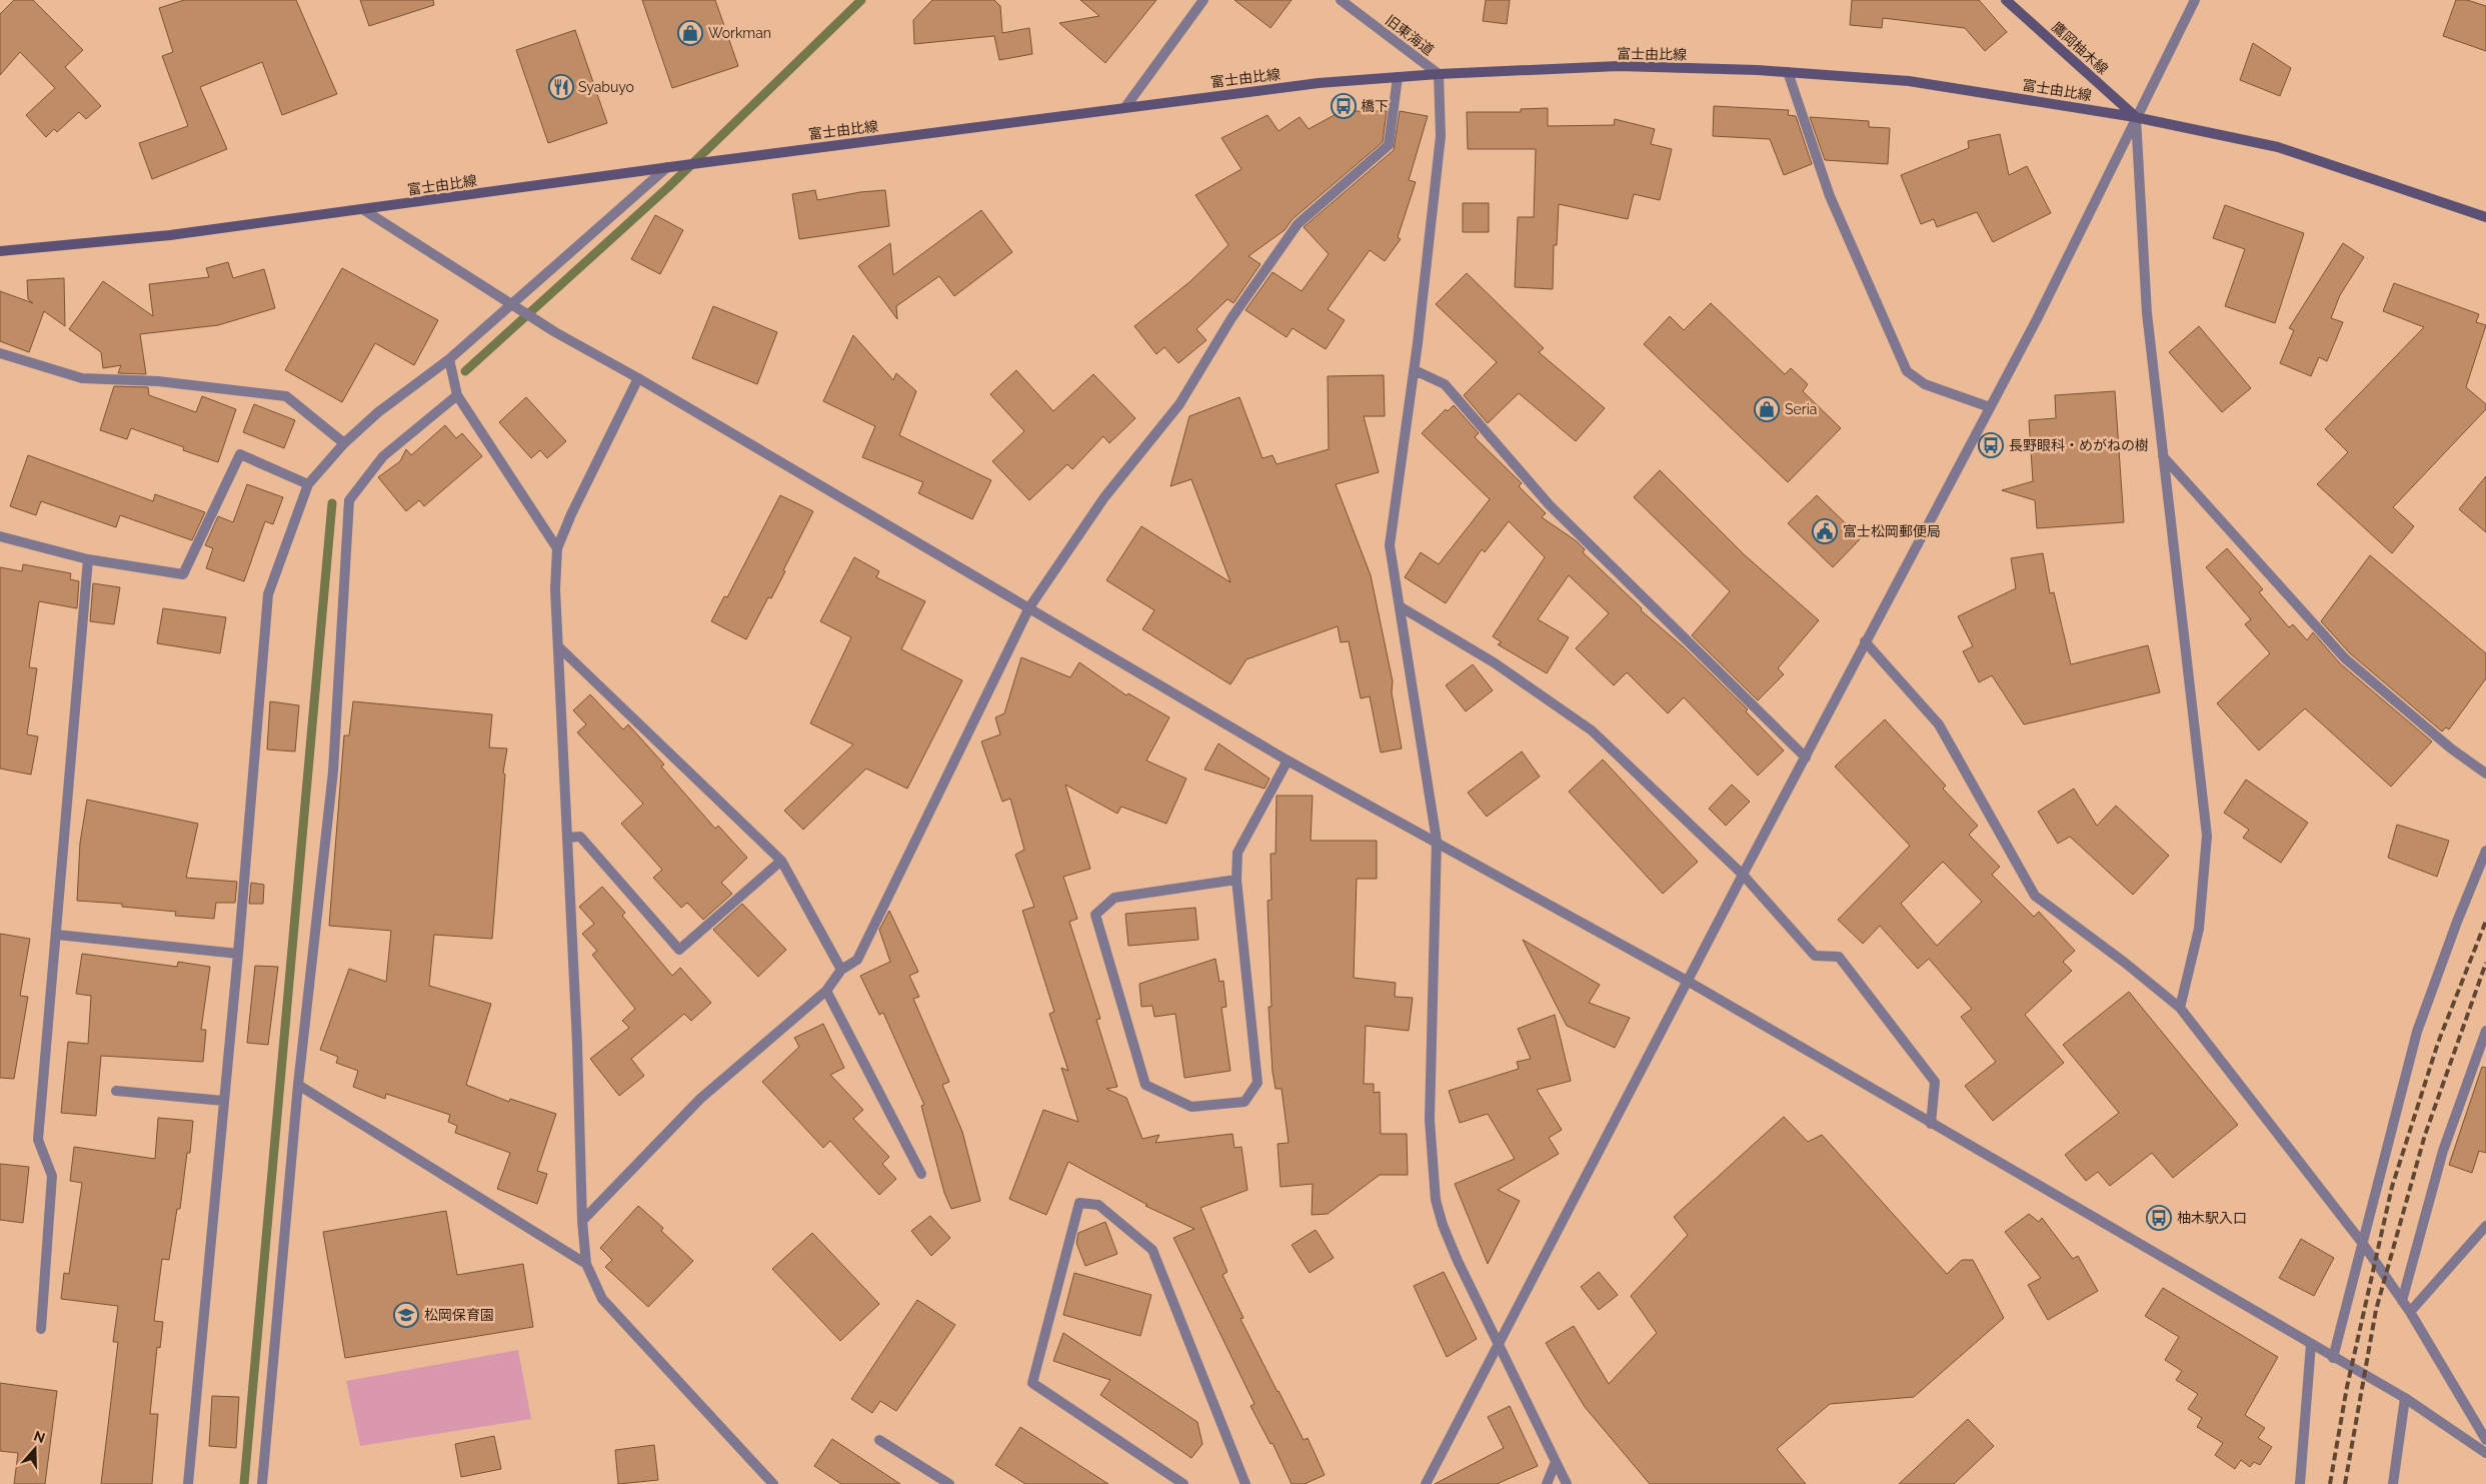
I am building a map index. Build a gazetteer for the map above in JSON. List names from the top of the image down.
{
  "streets": {
    "main road": ["鷹岡柚木線", "富士由比線"],
    "street": ["旧東海道"]
  },
  "crossings": [
    ["旧東海道", "富士由比線"],
    ["鷹岡柚木線", "富士由比線"]
  ],
  "places": {
    "shop": ["Workman", "Seria"],
    "restaurant": ["Syabuyo"],
    "bus stop": ["橋下", "長野眼科・めがねの樹", "柚木駅入口"],
    "public building": ["富士松岡郵便局"],
    "school or university": ["松岡保育園"]
  },
  "north": "top"
}
